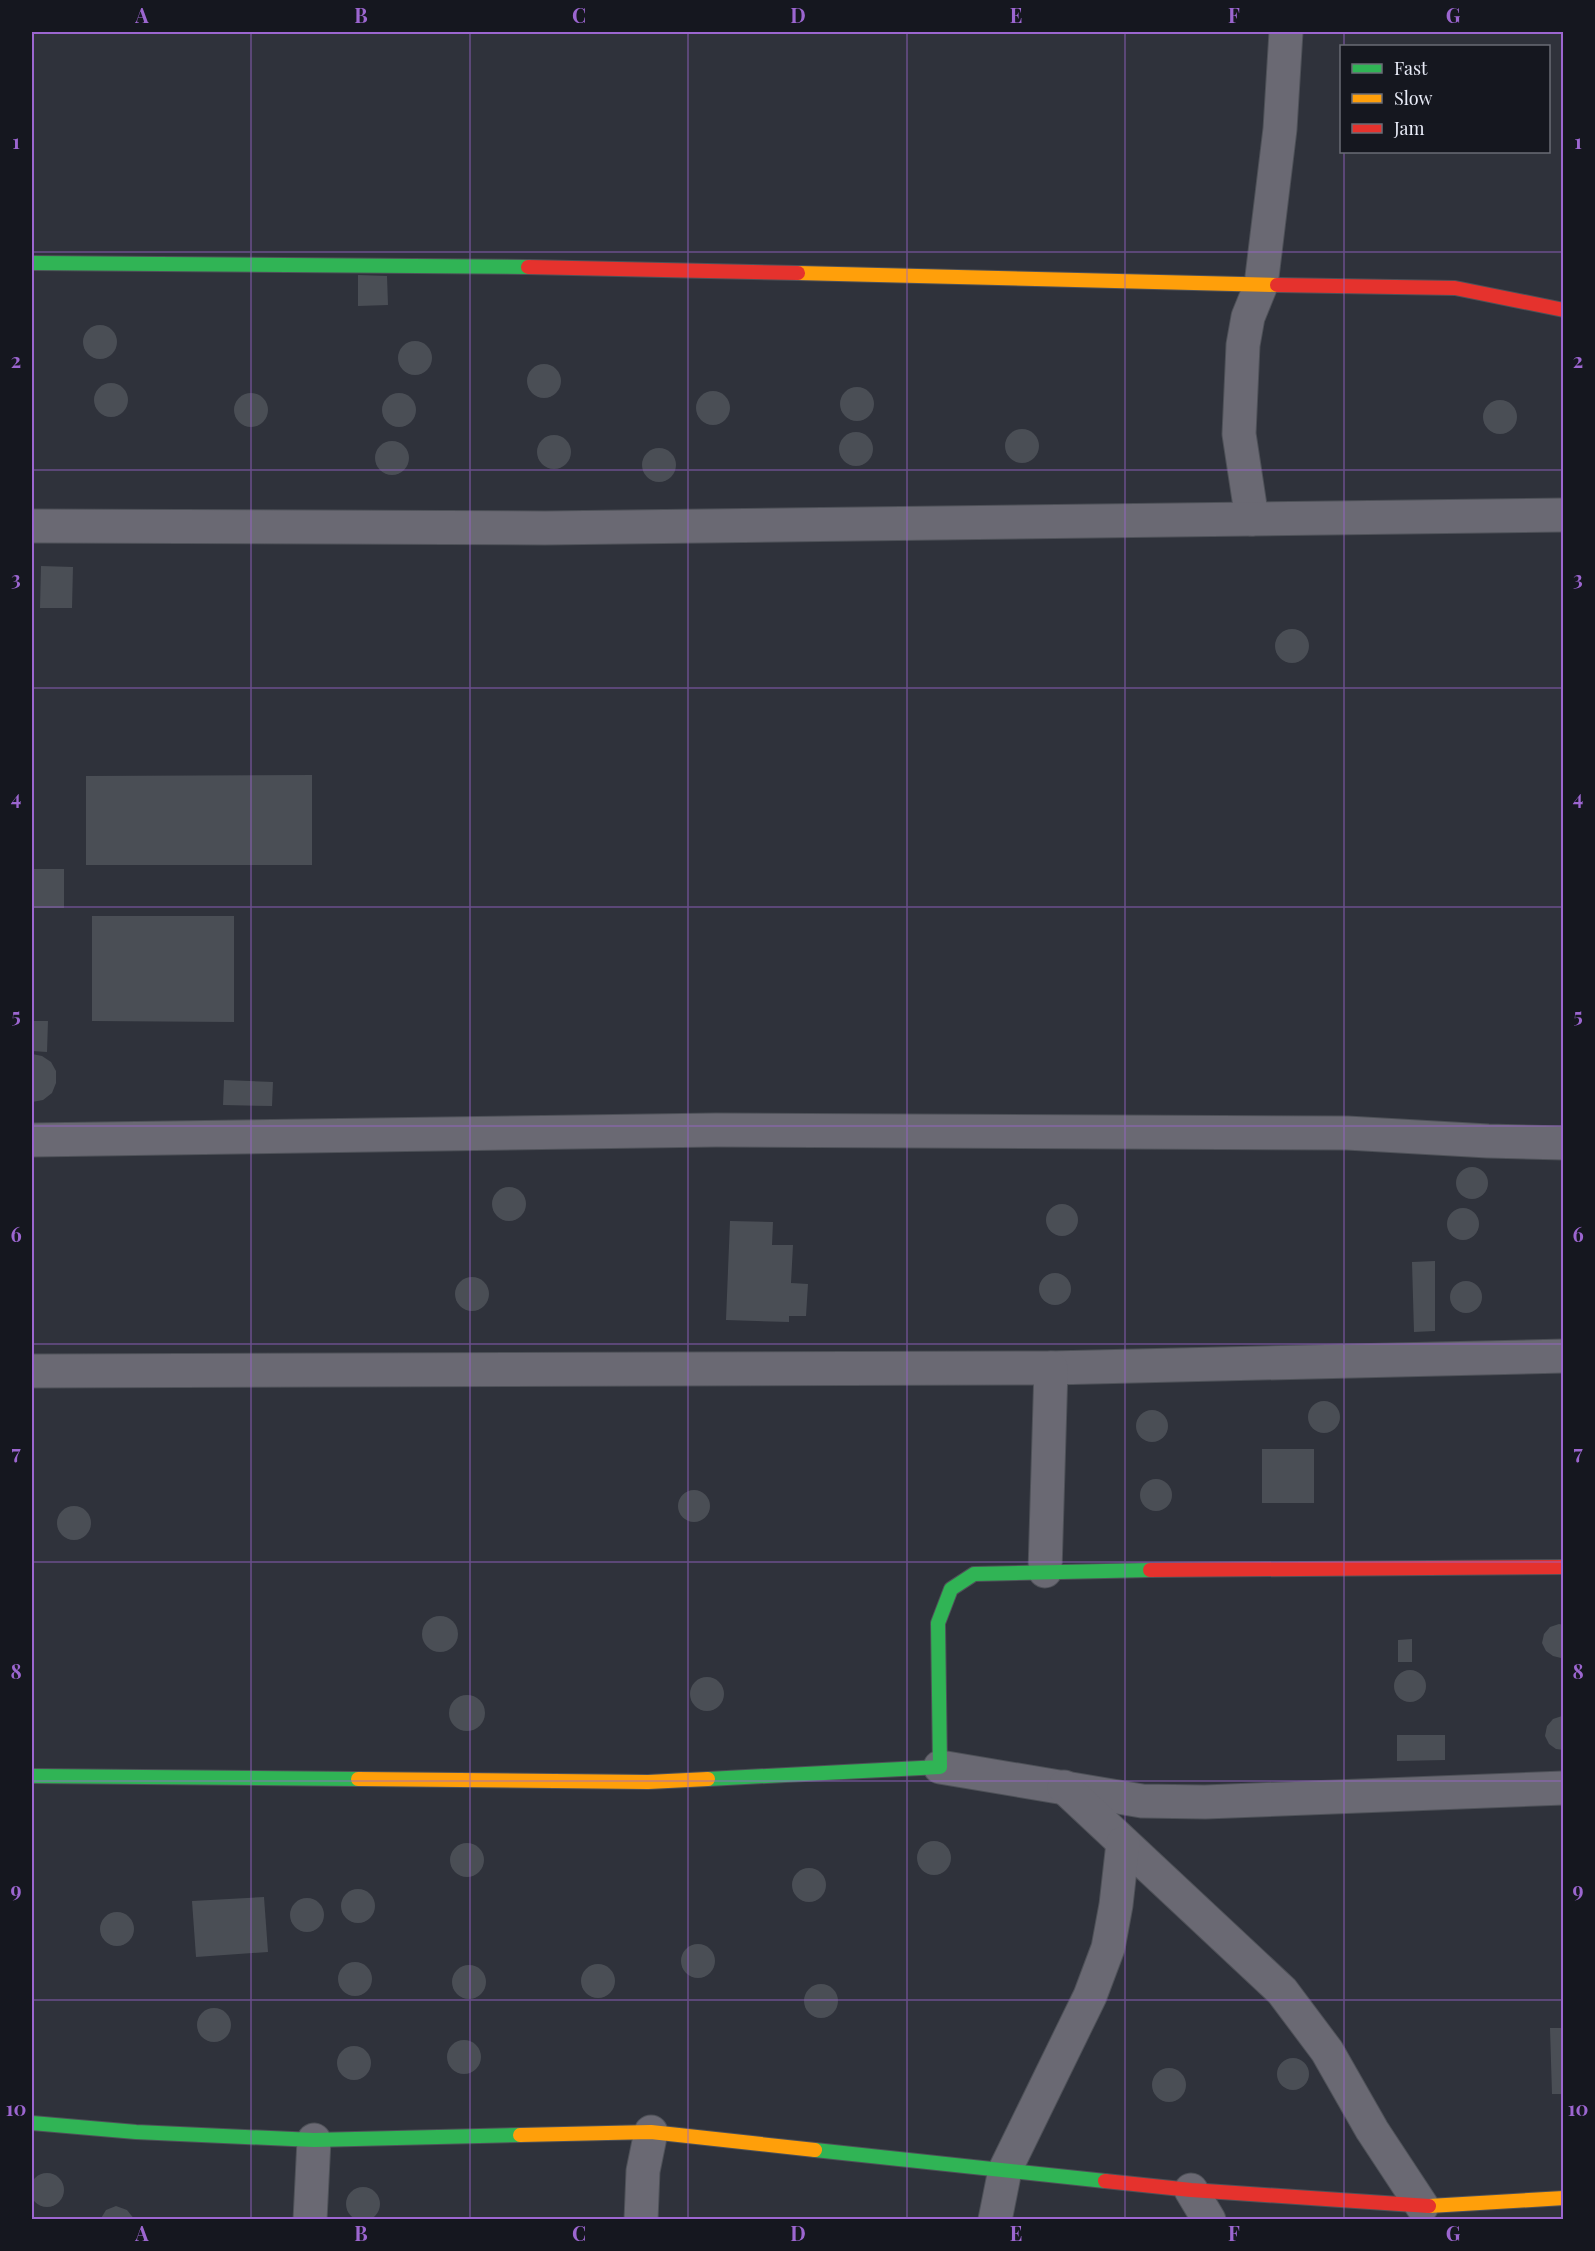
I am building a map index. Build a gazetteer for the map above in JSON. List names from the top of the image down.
{
  "legend": ["Fast", "Slow", "Jam"],
  "grid": {
    "columns": [
      "A",
      "B",
      "C",
      "D",
      "E",
      "F",
      "G"
    ],
    "rows": [
      "1",
      "2",
      "3",
      "4",
      "5",
      "6",
      "7",
      "8",
      "9",
      "10"
    ]
  }
}
